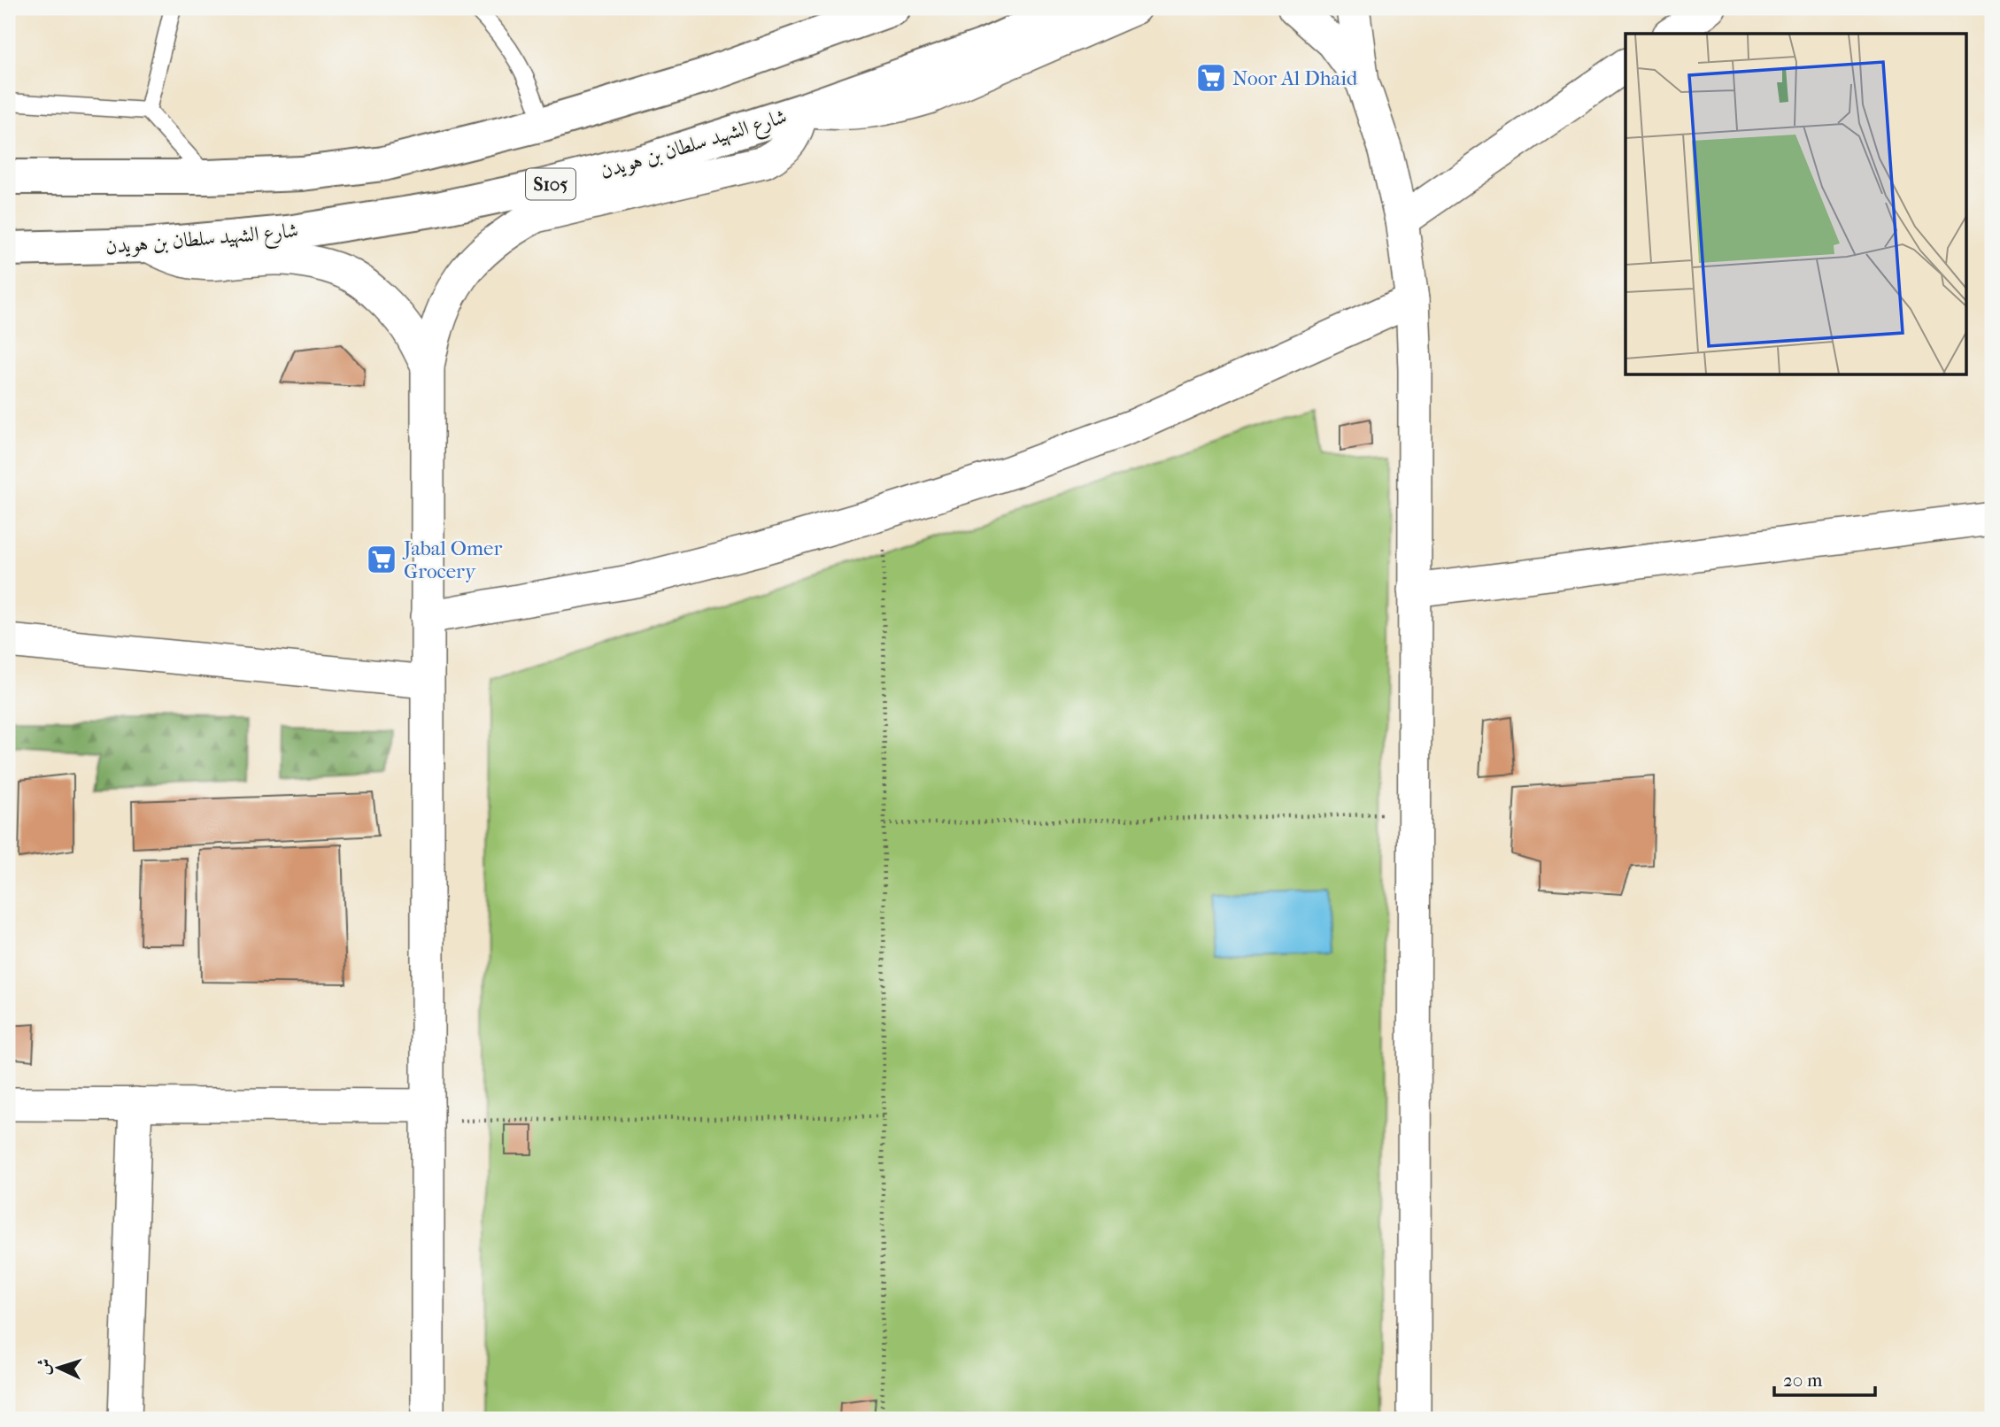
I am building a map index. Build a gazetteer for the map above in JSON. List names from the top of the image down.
{
  "streets": {
    "highway": ["شارع الشهيد سلطان بن هويدن", "S105"]
  },
  "places": {
    "supermarket": ["Noor Al Dhaid", "Jabal Omer Grocery"]
  },
  "scale_bar": "20 m",
  "north": "left"
}
